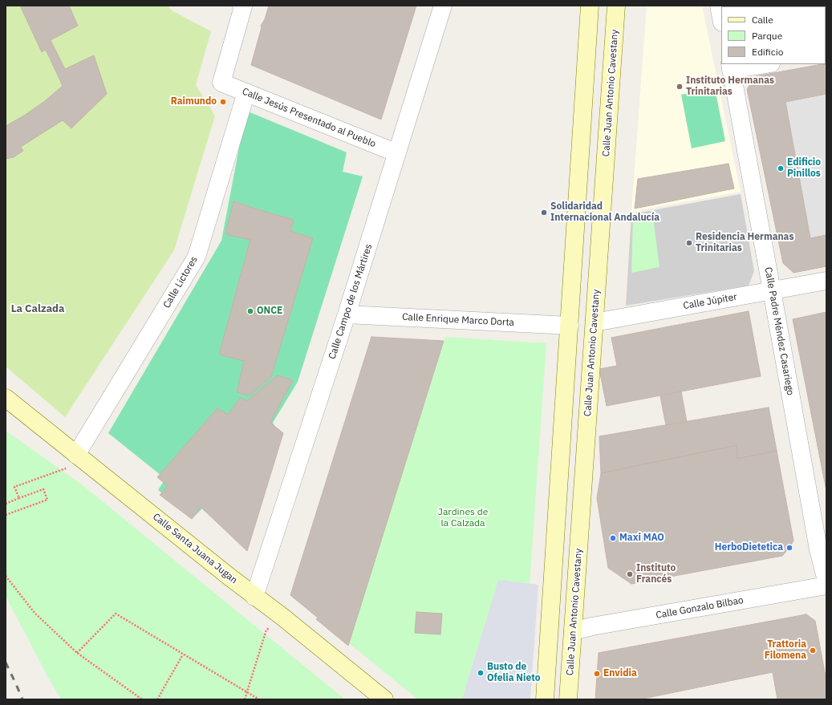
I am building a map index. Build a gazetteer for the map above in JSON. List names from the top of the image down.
{
  "streets": {
    "main road": ["Calle Juan Antonio Cavestany", "Calle Santa Juana Jugan"],
    "street": [
      "Calle Jesús Presentado al Pueblo",
      "Calle Lictores",
      "Calle Campo de los Mártires",
      "Calle Júpiter",
      "Calle Enrique Marco Dorta",
      "Calle Padre Méndez Casariego",
      "Calle Gonzalo Bilbao"
    ]
  },
  "crossings": [
    ["Calle Juan Antonio Cavestany", "Calle Júpiter"],
    ["Calle Juan Antonio Cavestany", "Calle Gonzalo Bilbao"],
    ["Calle Jesús Presentado al Pueblo", "Calle Lictores"],
    ["Calle Jesús Presentado al Pueblo", "Calle Campo de los Mártires"],
    ["Calle Lictores", "Calle Santa Juana Jugan"],
    ["Calle Campo de los Mártires", "Calle Enrique Marco Dorta"],
    ["Calle Campo de los Mártires", "Calle Santa Juana Jugan"],
    ["Calle Júpiter", "Calle Padre Méndez Casariego"]
  ],
  "districts": ["La Calzada"],
  "parks": ["Jardines de la Calzada"],
  "places": [
    "Instituto Hermanas Trinitarias",
    "Raimundo",
    "Edificio Pinillos",
    "Solidaridad Internacional Andalucía",
    "Residencia Hermanas Trinitarias",
    "ONCE",
    "Maxi MAO",
    "HerboDietetica",
    "Instituto Francés",
    "Trattoria Filomena",
    "Busto de Ofelia Nieto",
    "Envidia"
  ],
  "legend": ["Calle", "Parque", "Edificio"]
}
